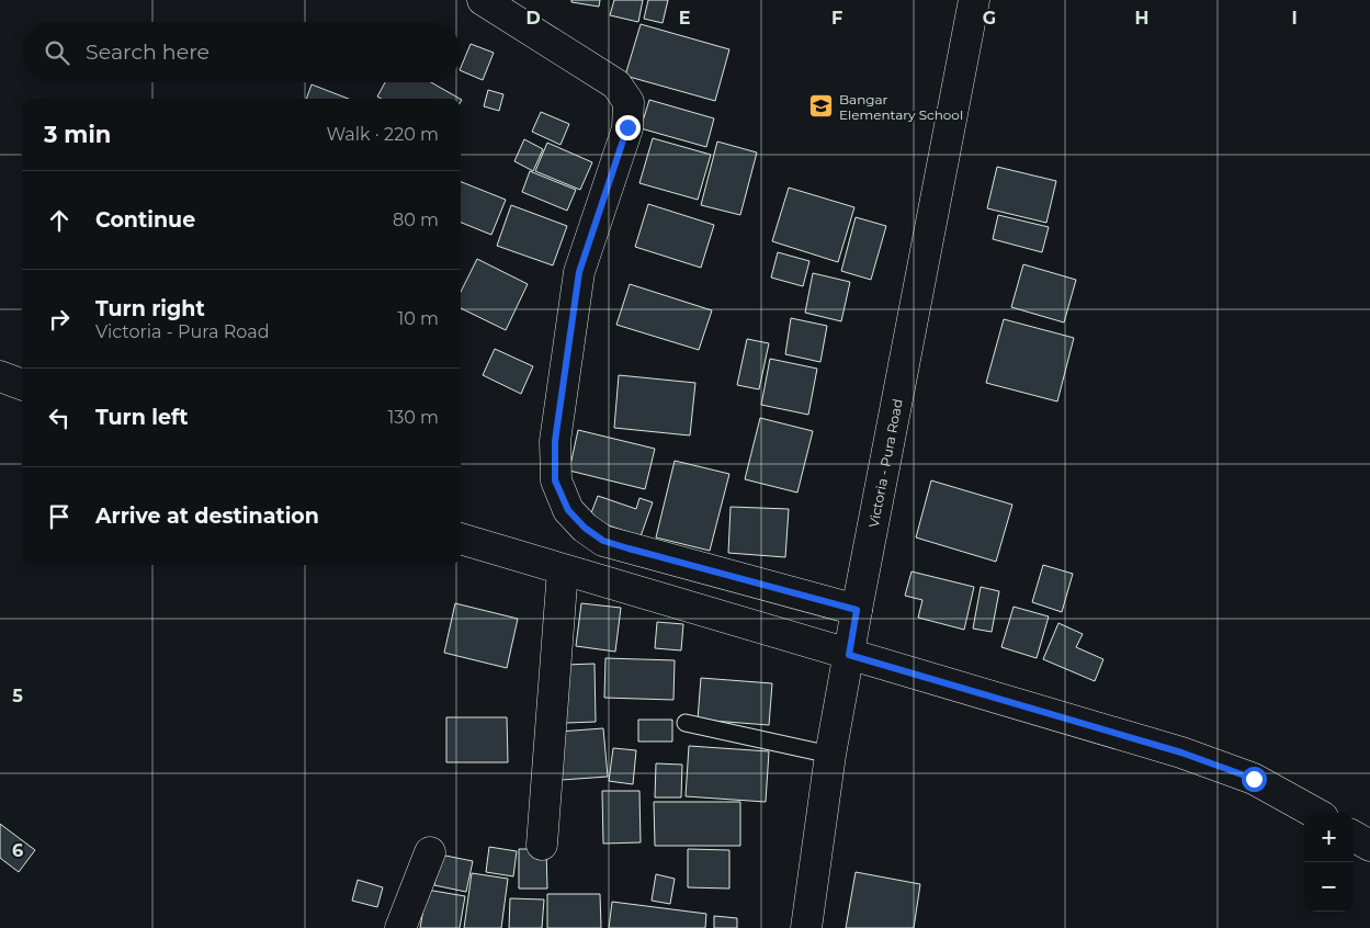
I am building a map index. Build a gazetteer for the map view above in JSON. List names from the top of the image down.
{
  "streets": {
    "street": ["Victoria - Pura Road"]
  },
  "places": {
    "school or university": ["Bangar Elementary School"]
  },
  "page": {
    "search": "Search here",
    "heading": ["3 min", "Walk · 220 m"],
    "list": [
      ["Continue", "80 m"],
      ["Turn right", "Victoria - Pura Road", "10 m"],
      ["Turn left", "130 m"],
      "Arrive at destination"
    ],
    "map_buttons": ["+", "−"]
  },
  "grid": {
    "columns": [
      "D",
      "E",
      "F",
      "G",
      "H",
      "I"
    ],
    "rows": ["5", "6"]
  }
}
